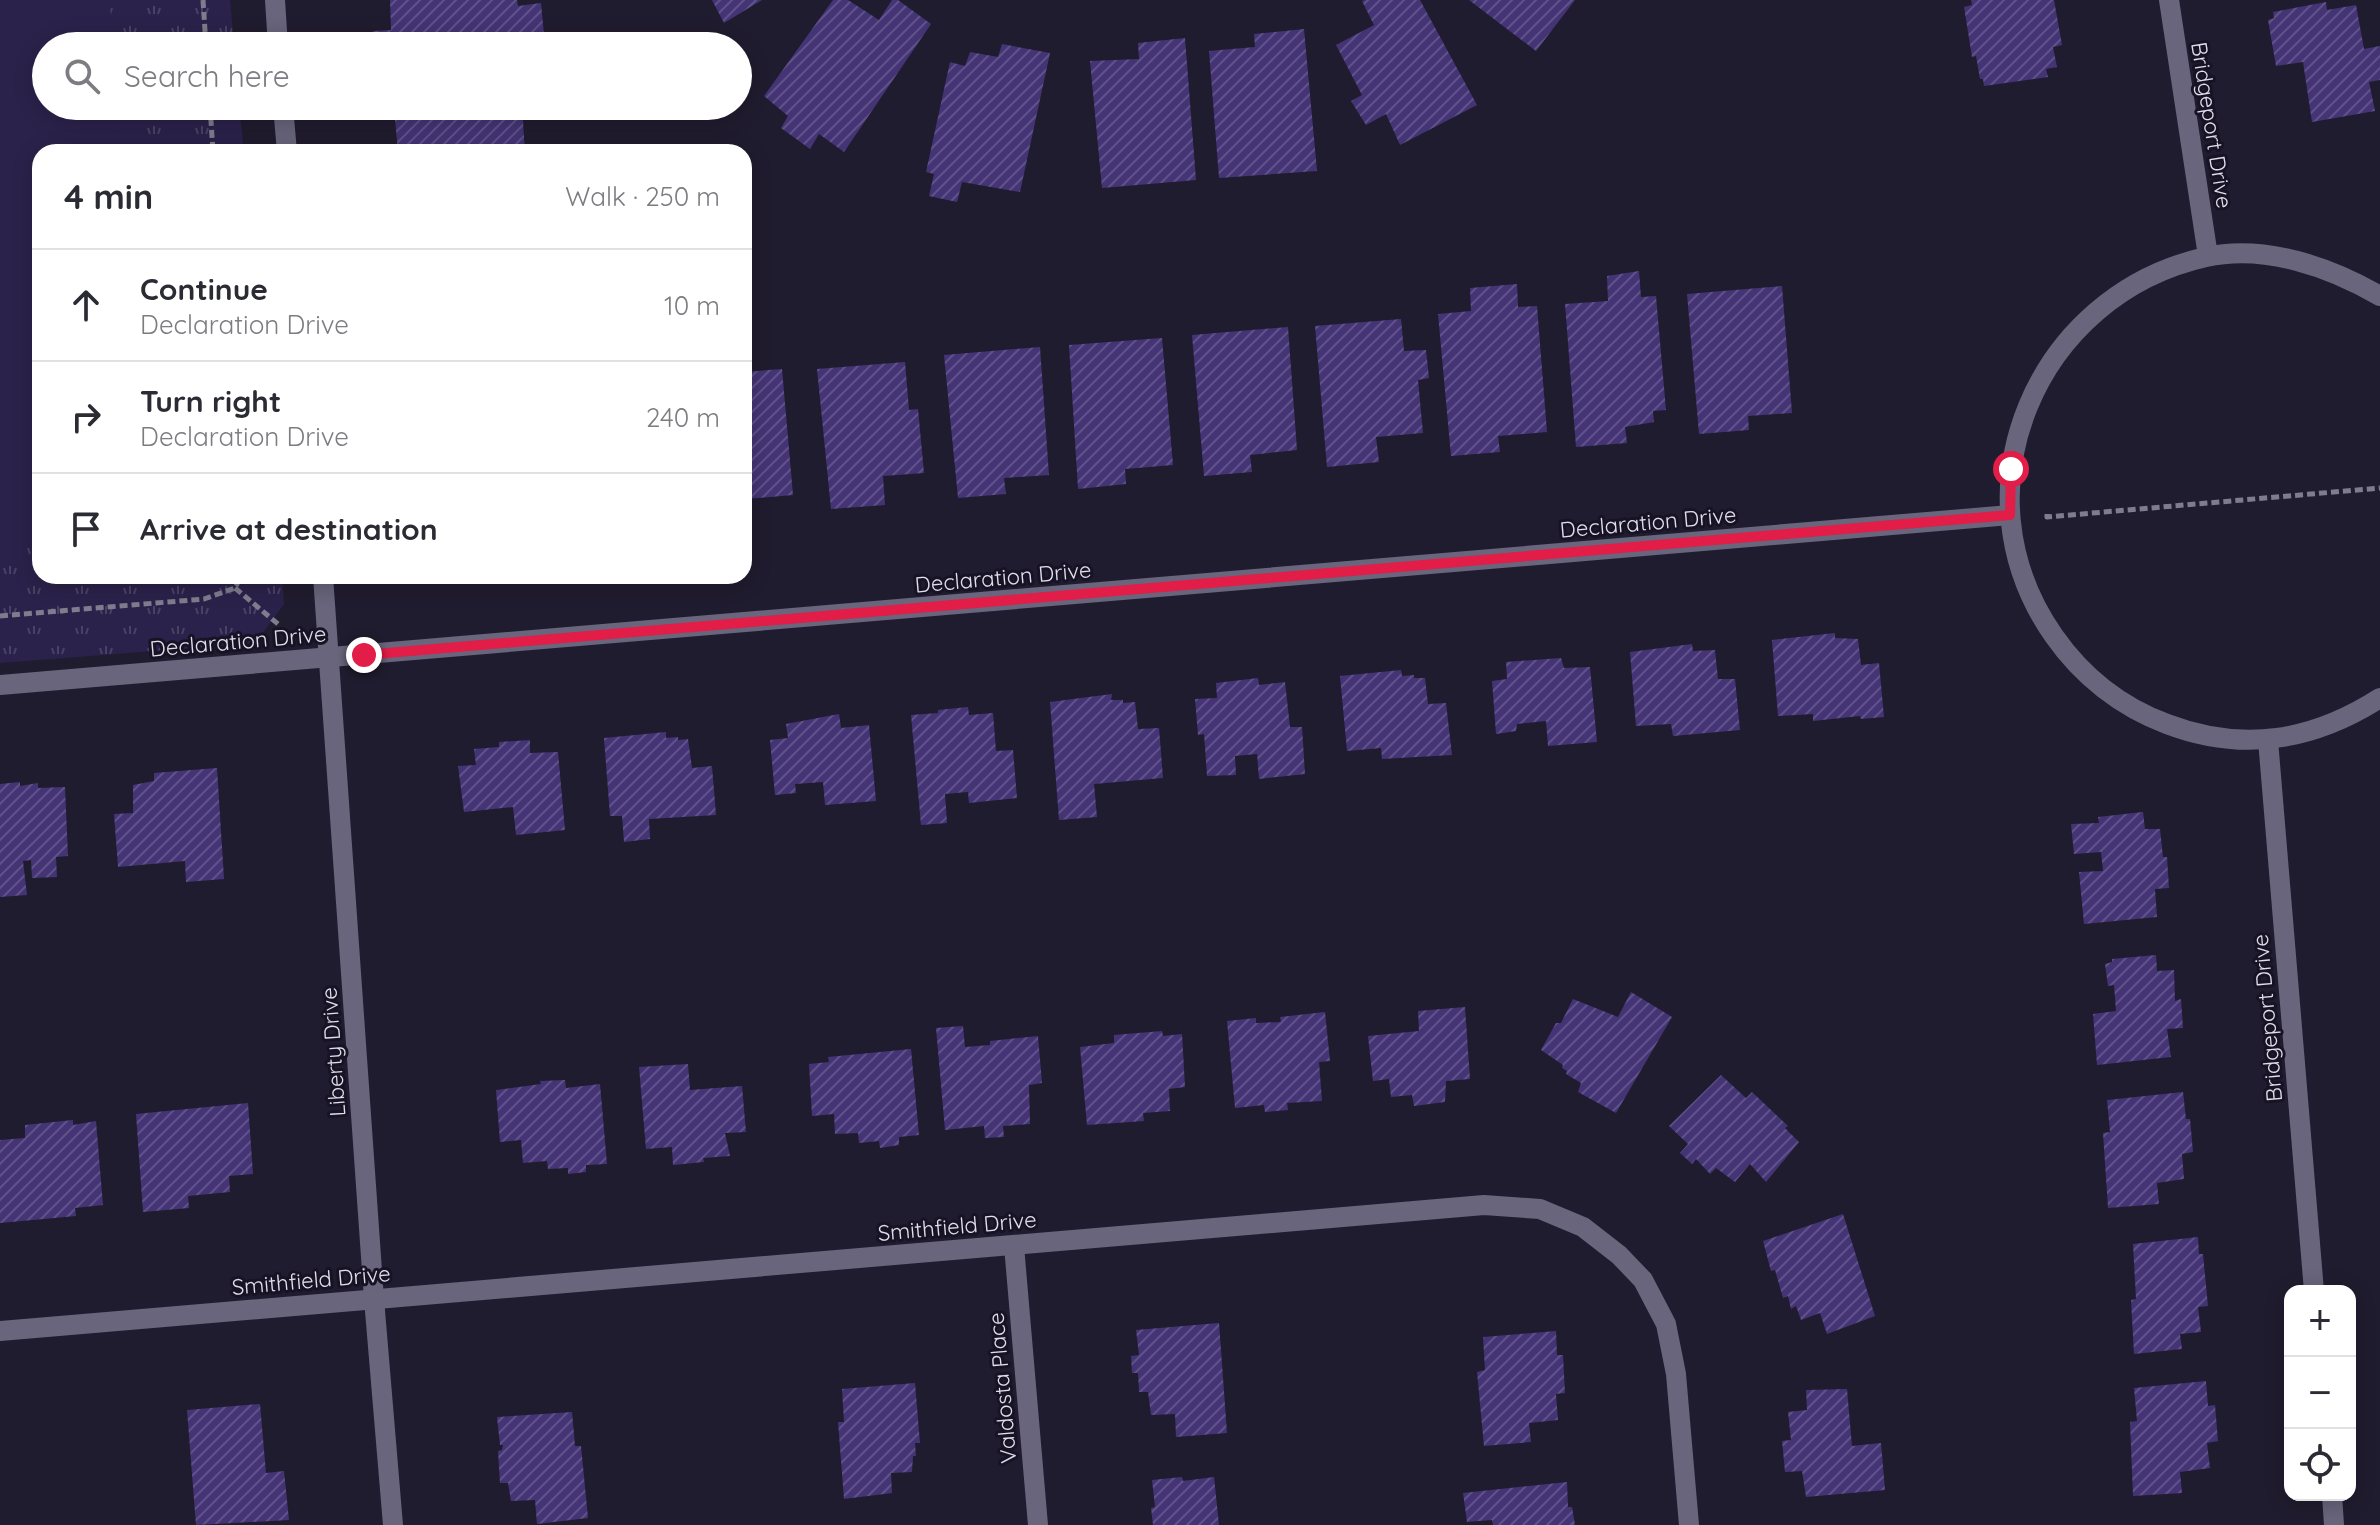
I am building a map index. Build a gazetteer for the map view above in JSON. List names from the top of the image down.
{
  "streets": {
    "street": [
      "Bridgeport Drive",
      "Declaration Drive",
      "Liberty Drive",
      "Smithfield Drive",
      "Valdosta Place"
    ]
  },
  "crossings": [
    ["Declaration Drive", "Liberty Drive"],
    ["Liberty Drive", "Smithfield Drive"],
    ["Smithfield Drive", "Valdosta Place"]
  ],
  "page": {
    "search": "Search here",
    "heading": ["4 min", "Walk · 250 m"],
    "list": [
      ["Continue", "Declaration Drive", "10 m"],
      ["Turn right", "Declaration Drive", "240 m"],
      "Arrive at destination"
    ],
    "map_buttons": ["+", "−"]
  }
}
